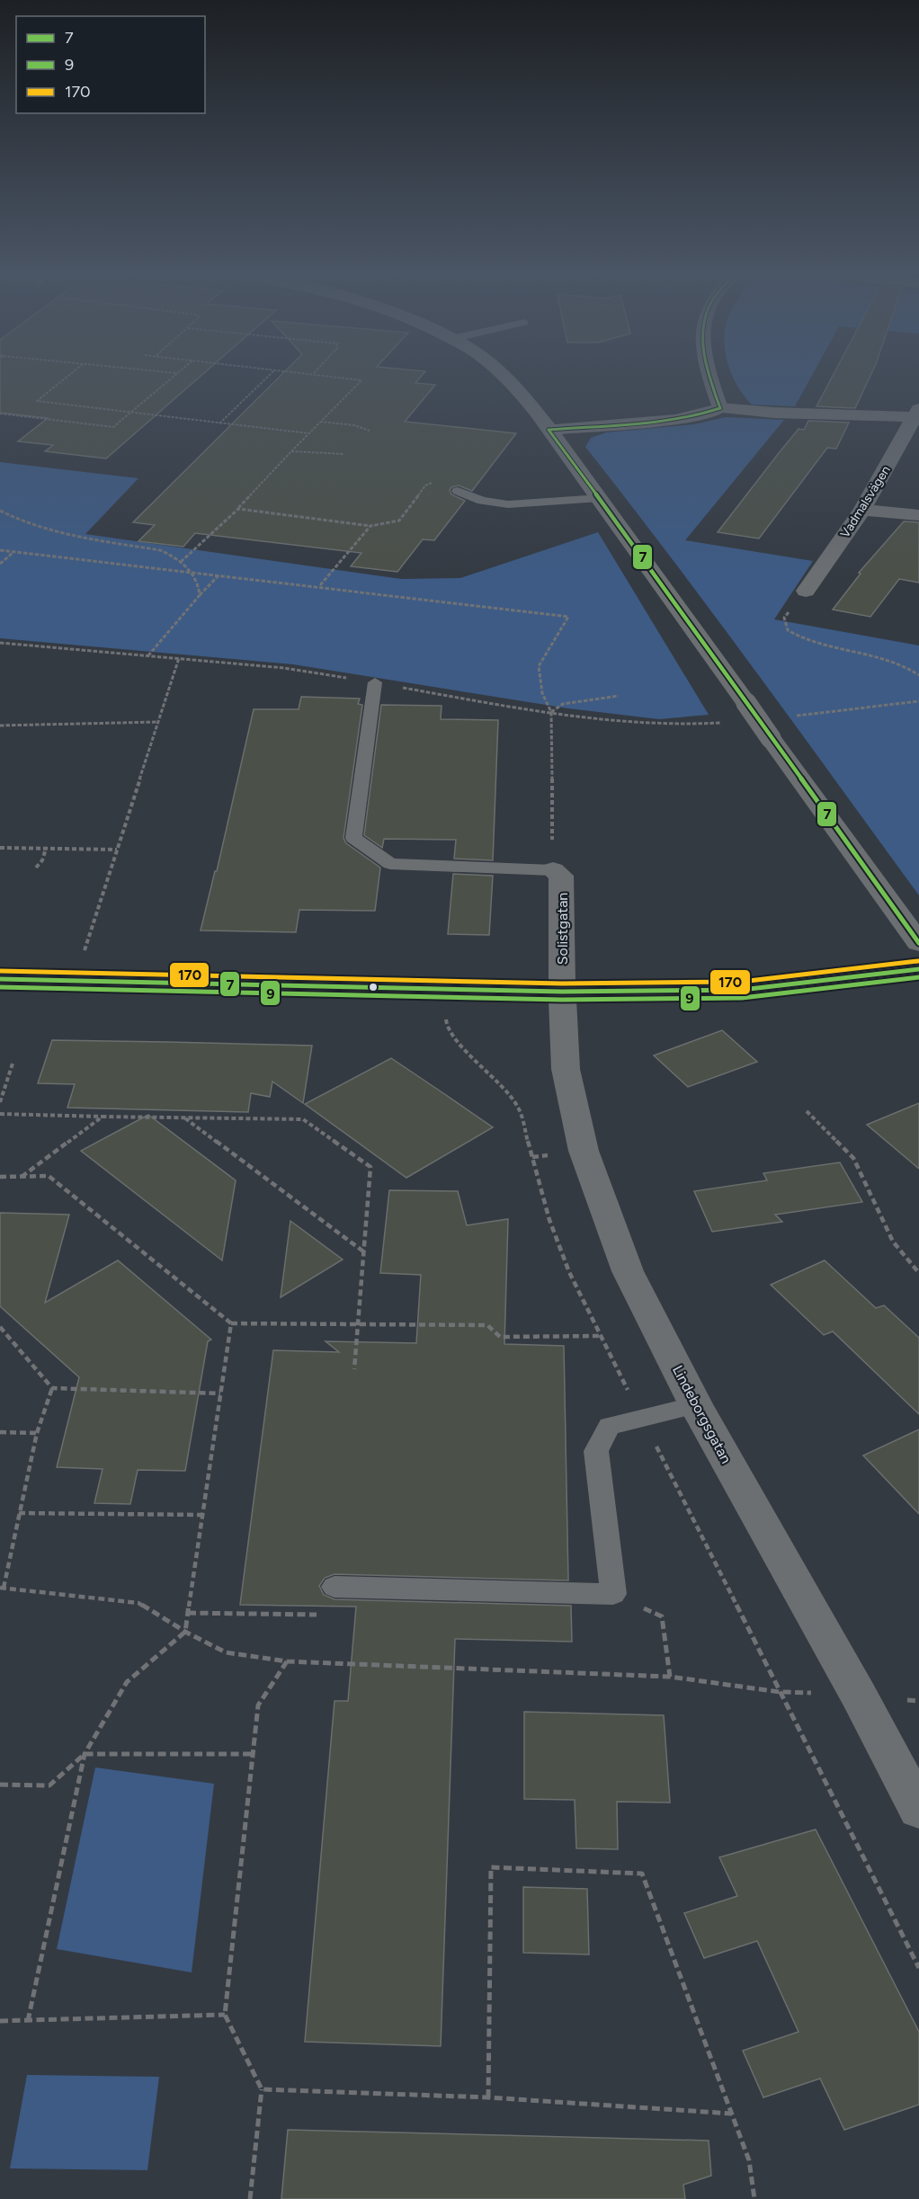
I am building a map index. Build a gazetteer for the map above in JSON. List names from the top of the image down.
{
  "streets": {
    "street": ["Vadmalsvägen", "Solistgatan", "Lindeborgsgatan"]
  },
  "crossings": [
    ["Solistgatan", "Lindeborgsgatan"]
  ],
  "lines": ["transit line 7", "transit line 170", "transit line 9"],
  "legend": ["7", "9", "170"]
}
